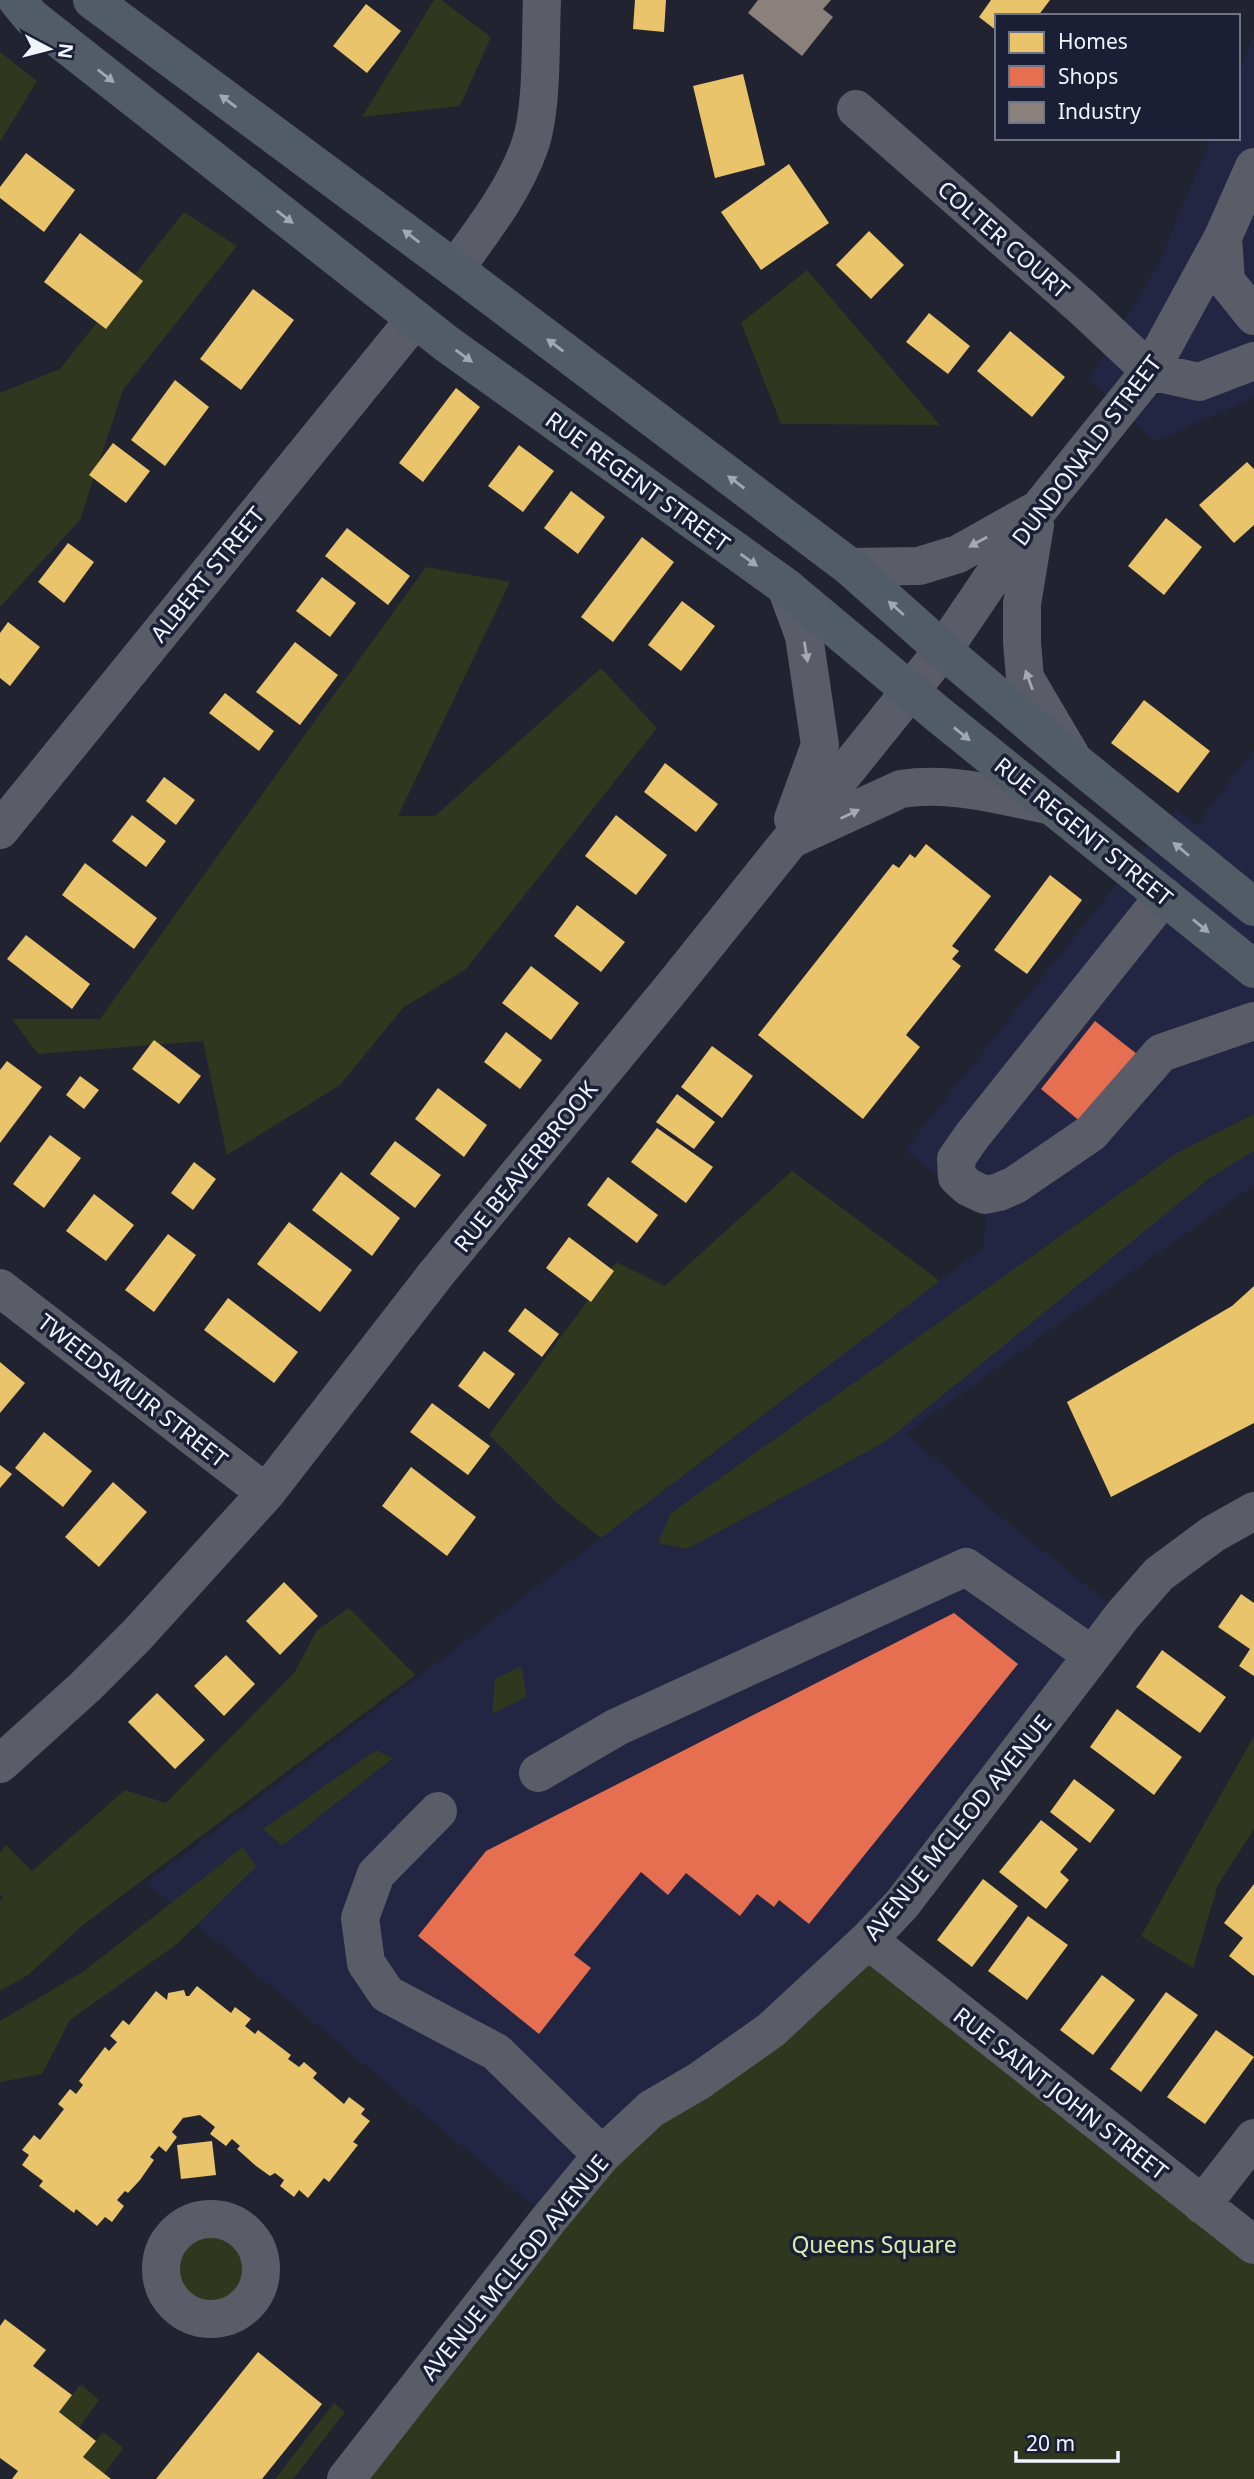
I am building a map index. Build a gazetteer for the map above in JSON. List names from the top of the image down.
{
  "streets": {
    "main road": ["RUE REGENT STREET"],
    "street": [
      "COLTER COURT",
      "DUNDONALD STREET",
      "ALBERT STREET",
      "RUE BEAVERBROOK",
      "TWEEDSMUIR STREET",
      "AVENUE MCLEOD AVENUE",
      "RUE SAINT JOHN STREET"
    ]
  },
  "crossings": [
    ["COLTER COURT", "DUNDONALD STREET"],
    ["DUNDONALD STREET", "RUE REGENT STREET"],
    ["DUNDONALD STREET", "RUE BEAVERBROOK"],
    ["RUE REGENT STREET", "ALBERT STREET"],
    ["RUE REGENT STREET", "RUE BEAVERBROOK"],
    ["RUE BEAVERBROOK", "TWEEDSMUIR STREET"],
    ["AVENUE MCLEOD AVENUE", "RUE SAINT JOHN STREET"]
  ],
  "parks": ["Queens Square"],
  "legend": ["Homes", "Shops", "Industry"],
  "scale_bar": "20 m",
  "north": "right"
}
